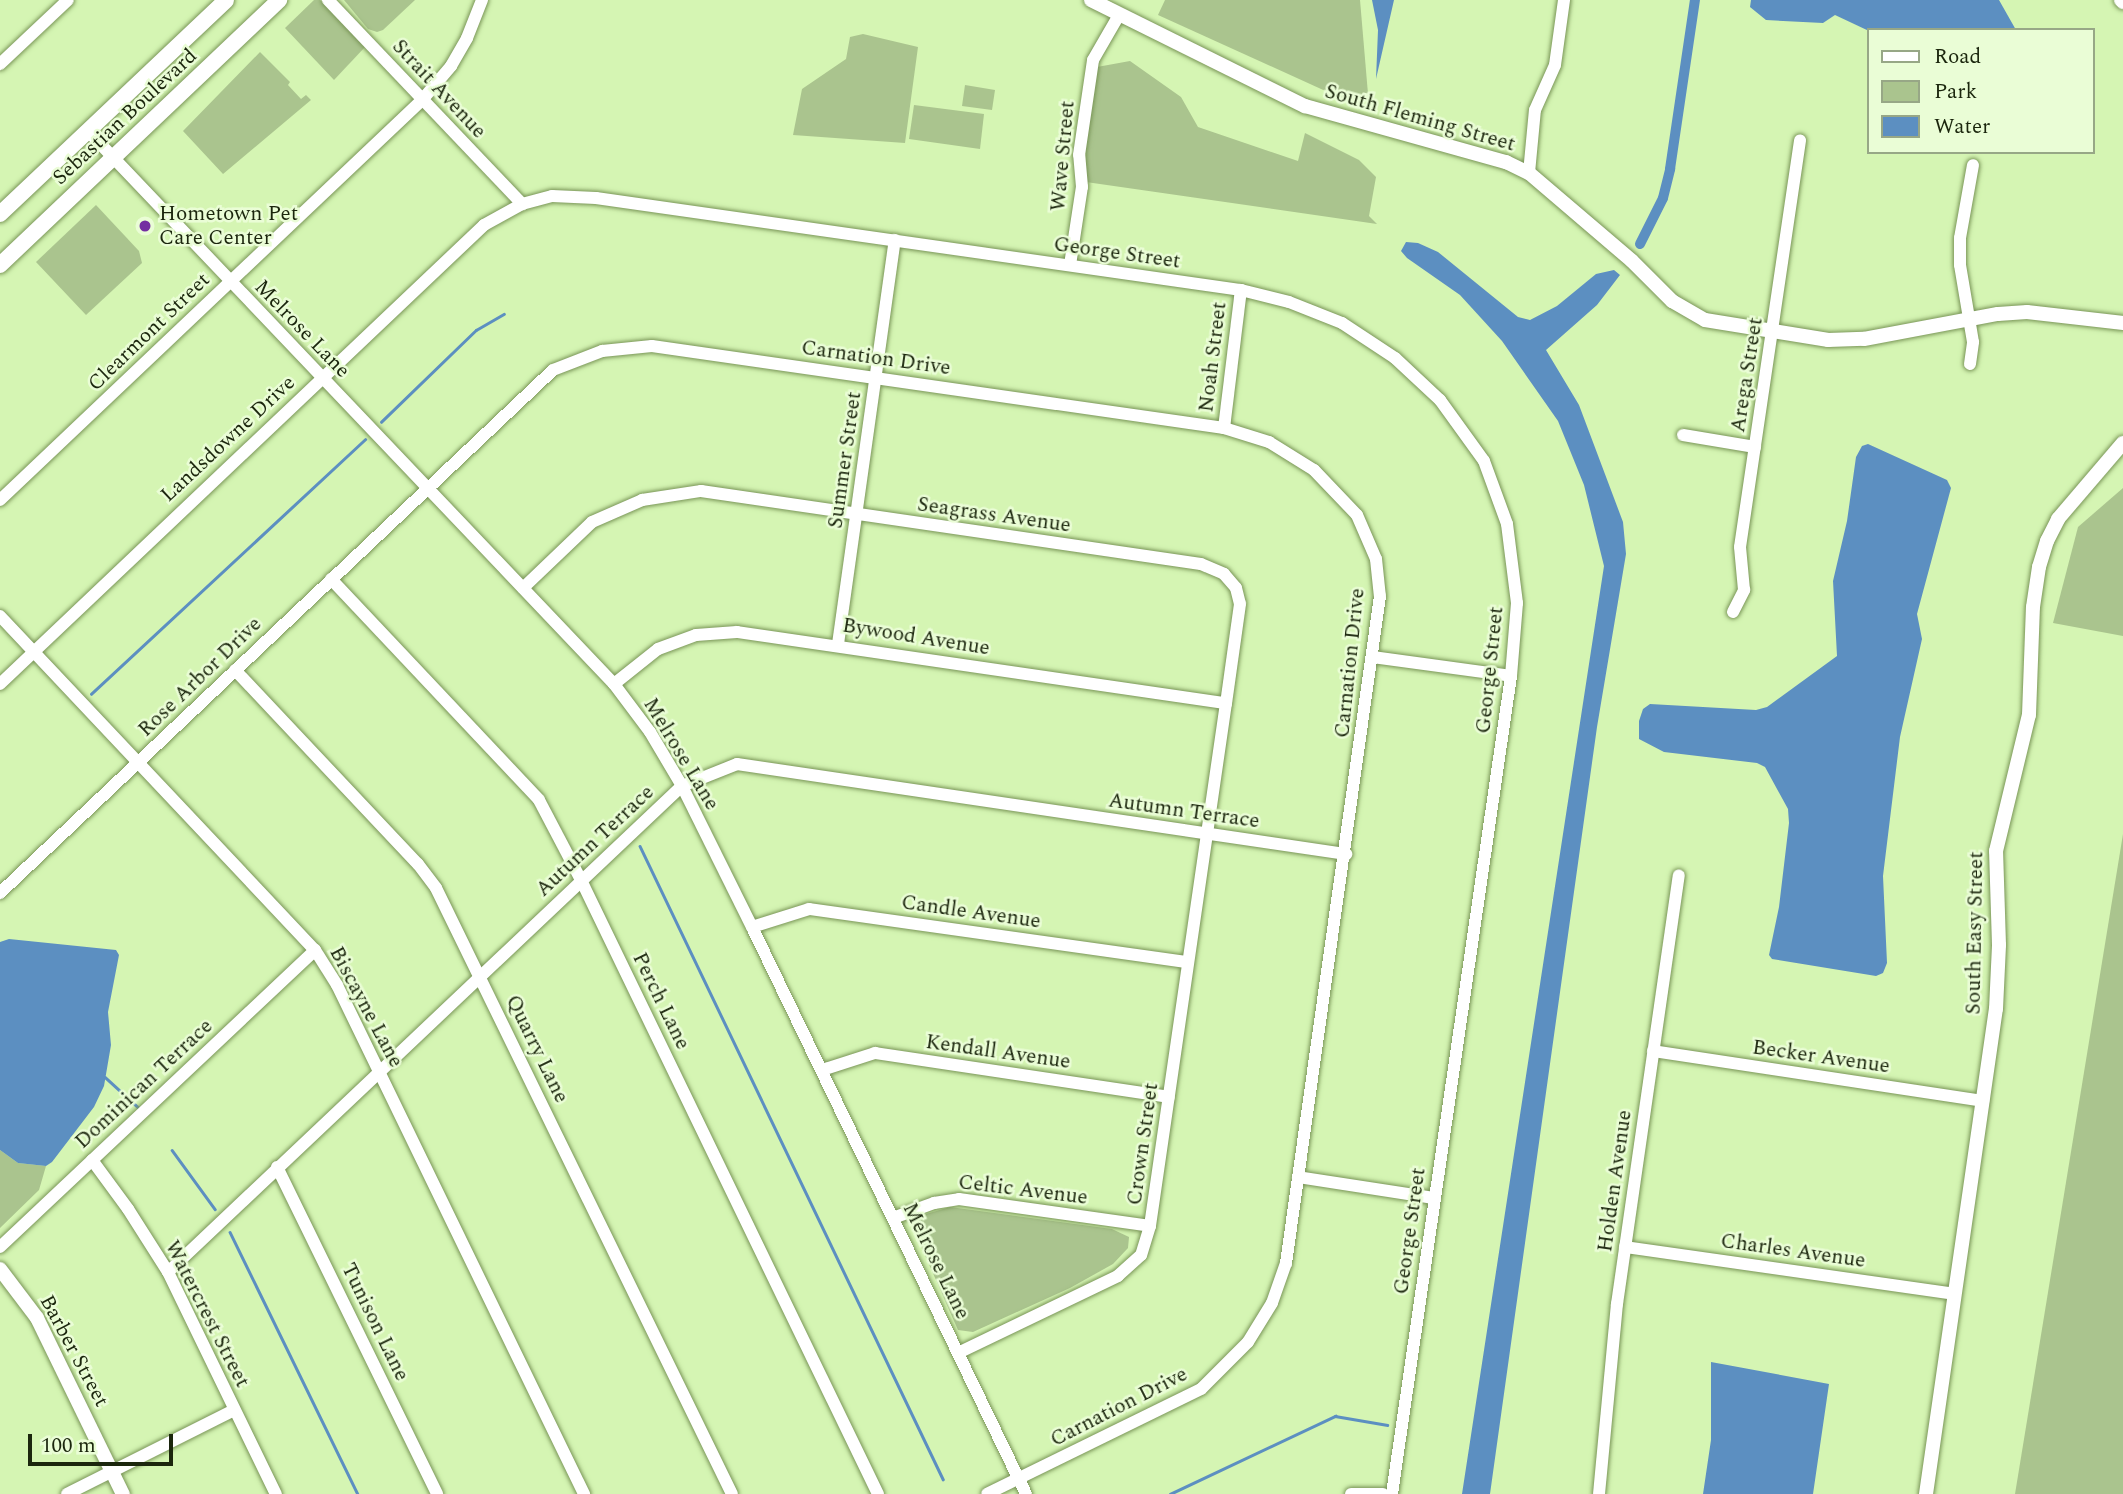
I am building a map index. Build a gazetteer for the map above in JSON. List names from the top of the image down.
{
  "streets": {
    "main road": ["Sebastian Boulevard"],
    "street": [
      "Strait Avenue",
      "South Fleming Street",
      "Wave Street",
      "George Street",
      "Melrose Lane",
      "Clearmont Street",
      "Noah Street",
      "Carnation Drive",
      "Arega Street",
      "Landsdowne Drive",
      "Summer Street",
      "Seagrass Avenue",
      "Bywood Avenue",
      "Rose Arbor Drive",
      "Autumn Terrace",
      "Candle Avenue",
      "South Easy Street",
      "Perch Lane",
      "Biscayne Lane",
      "Quarry Lane",
      "Kendall Avenue",
      "Becker Avenue",
      "Dominican Terrace",
      "Crown Street",
      "Holden Avenue",
      "Celtic Avenue",
      "Charles Avenue",
      "Watercrest Street",
      "Tunison Lane",
      "Barber Street"
    ]
  },
  "crossings": [
    ["Strait Avenue", "George Street"],
    ["Strait Avenue", "Clearmont Street"],
    ["Strait Avenue", "Landsdowne Drive"],
    ["Sebastian Boulevard", "Melrose Lane"],
    ["South Fleming Street", "Wave Street"],
    ["South Fleming Street", "Arega Street"],
    ["Wave Street", "George Street"],
    ["George Street", "Noah Street"],
    ["George Street", "Landsdowne Drive"],
    ["George Street", "Summer Street"],
    ["Melrose Lane", "Clearmont Street"],
    ["Melrose Lane", "Carnation Drive"],
    ["Melrose Lane", "Landsdowne Drive"],
    ["Melrose Lane", "Seagrass Avenue"],
    ["Melrose Lane", "Bywood Avenue"],
    ["Melrose Lane", "Rose Arbor Drive"],
    ["Melrose Lane", "Autumn Terrace"],
    ["Melrose Lane", "Candle Avenue"],
    ["Melrose Lane", "Kendall Avenue"],
    ["Melrose Lane", "Crown Street"],
    ["Melrose Lane", "Celtic Avenue"],
    ["Noah Street", "Carnation Drive"],
    ["Carnation Drive", "Summer Street"],
    ["Carnation Drive", "Rose Arbor Drive"],
    ["Carnation Drive", "Autumn Terrace"],
    ["Landsdowne Drive", "Biscayne Lane"],
    ["Summer Street", "Seagrass Avenue"],
    ["Summer Street", "Bywood Avenue"],
    ["Seagrass Avenue", "Bywood Avenue"],
    ["Seagrass Avenue", "Autumn Terrace"],
    ["Seagrass Avenue", "Crown Street"],
    ["Rose Arbor Drive", "Perch Lane"],
    ["Rose Arbor Drive", "Biscayne Lane"],
    ["Rose Arbor Drive", "Quarry Lane"],
    ["Autumn Terrace", "Perch Lane"],
    ["Autumn Terrace", "Biscayne Lane"],
    ["Autumn Terrace", "Quarry Lane"],
    ["Autumn Terrace", "Crown Street"],
    ["Autumn Terrace", "Watercrest Street"],
    ["Autumn Terrace", "Tunison Lane"],
    ["Candle Avenue", "Crown Street"],
    ["South Easy Street", "Becker Avenue"],
    ["South Easy Street", "Charles Avenue"],
    ["Biscayne Lane", "Dominican Terrace"],
    ["Kendall Avenue", "Crown Street"],
    ["Becker Avenue", "Holden Avenue"],
    ["Dominican Terrace", "Watercrest Street"],
    ["Crown Street", "Celtic Avenue"],
    ["Holden Avenue", "Charles Avenue"]
  ],
  "places": ["Hometown Pet Care Center"],
  "legend": ["Road", "Park", "Water"],
  "scale_bar": "100 m"
}
